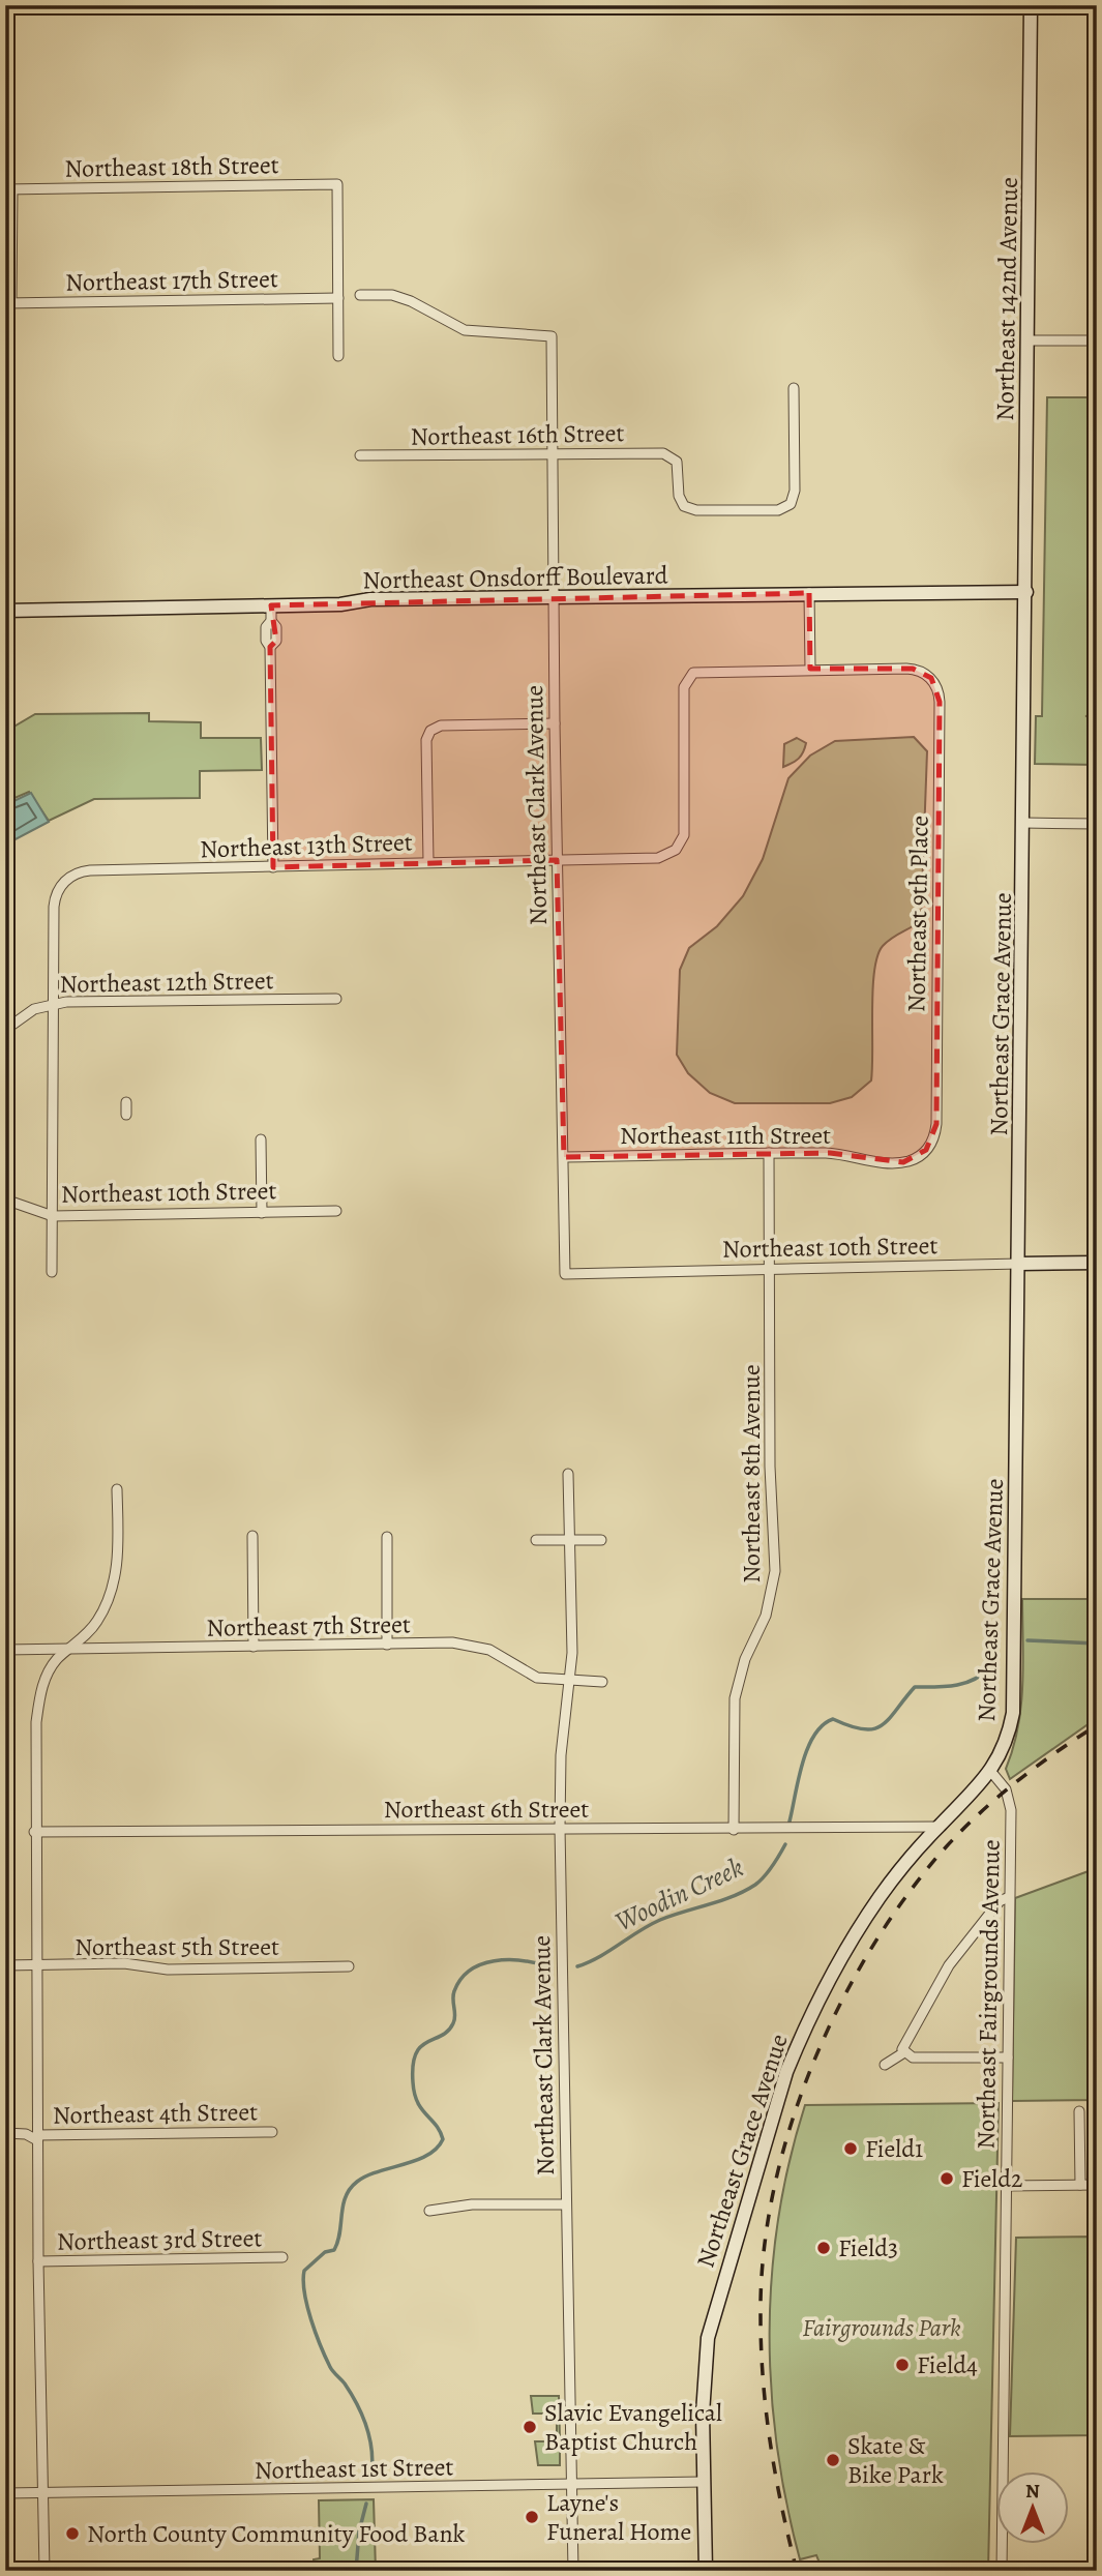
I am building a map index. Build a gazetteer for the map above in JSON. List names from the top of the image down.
{
  "streets": {
    "main road": [
      "Northeast 142nd Avenue",
      "Northeast Onsdorff Boulevard",
      "Northeast Grace Avenue",
      "Northeast 10th Street"
    ],
    "street": [
      "Northeast 18th Street",
      "Northeast 17th Street",
      "Northeast 16th Street",
      "Northeast Clark Avenue",
      "Northeast 13th Street",
      "Northeast 9th Place",
      "Northeast 12th Street",
      "Northeast 11th Street",
      "Northeast 8th Avenue",
      "Northeast 7th Street",
      "Northeast 6th Street",
      "Northeast 5th Street",
      "Northeast Fairgrounds Avenue",
      "Northeast 4th Street",
      "Northeast 3rd Street",
      "Northeast 1st Street"
    ]
  },
  "crossings": [
    ["Northeast 18th Street", "Northeast 17th Street"],
    ["Northeast 142nd Avenue", "Northeast Onsdorff Boulevard"],
    ["Northeast 142nd Avenue", "Northeast Grace Avenue"],
    ["Northeast 16th Street", "Northeast Clark Avenue"],
    ["Northeast Onsdorff Boulevard", "Northeast Clark Avenue"],
    ["Northeast Onsdorff Boulevard", "Northeast Grace Avenue"],
    ["Northeast Clark Avenue", "Northeast 13th Street"],
    ["Northeast Clark Avenue", "Northeast 11th Street"],
    ["Northeast Clark Avenue", "Northeast 10th Street"],
    ["Northeast Clark Avenue", "Northeast 7th Street"],
    ["Northeast Clark Avenue", "Northeast 6th Street"],
    ["Northeast Clark Avenue", "Northeast 1st Street"],
    ["Northeast 13th Street", "Northeast 9th Place"],
    ["Northeast 13th Street", "Northeast 12th Street"],
    ["Northeast 9th Place", "Northeast 11th Street"],
    ["Northeast Grace Avenue", "Northeast 10th Street"],
    ["Northeast Grace Avenue", "Northeast 6th Street"],
    ["Northeast Grace Avenue", "Northeast Fairgrounds Avenue"],
    ["Northeast Grace Avenue", "Northeast 1st Street"],
    ["Northeast 11th Street", "Northeast 8th Avenue"],
    ["Northeast 10th Street", "Northeast 8th Avenue"],
    ["Northeast 8th Avenue", "Northeast 6th Street"]
  ],
  "water": ["Woodin Creek"],
  "parks": ["Fairgrounds Park"],
  "places": [
    "Field1",
    "Field2",
    "Field3",
    "Field4",
    "Slavic Evangelical Baptist Church",
    "Skate & Bike Park",
    "Layne's Funeral Home",
    "North County Community Food Bank"
  ],
  "north": "top"
}
